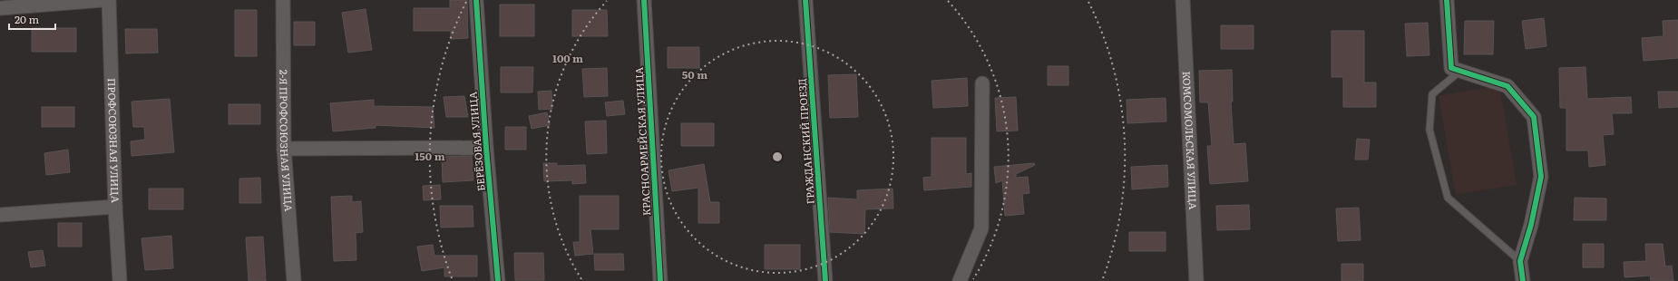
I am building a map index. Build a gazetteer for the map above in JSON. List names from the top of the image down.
{
  "streets": {
    "street": [
      "ПРОФСОЮЗНАЯ УЛИЦА",
      "2-Я ПРОФСОЮЗНАЯ УЛИЦА",
      "КОМСОМОЛЬСКАЯ УЛИЦА",
      "БЕРЁЗОВАЯ УЛИЦА",
      "КРАСНОАРМЕЙСКАЯ УЛИЦА",
      "ГРАЖДАНСКИЙ ПРОЕЗД"
    ]
  },
  "scale_bar": "20 m",
  "rings": ["100 m", "50 m", "150 m"]
}
